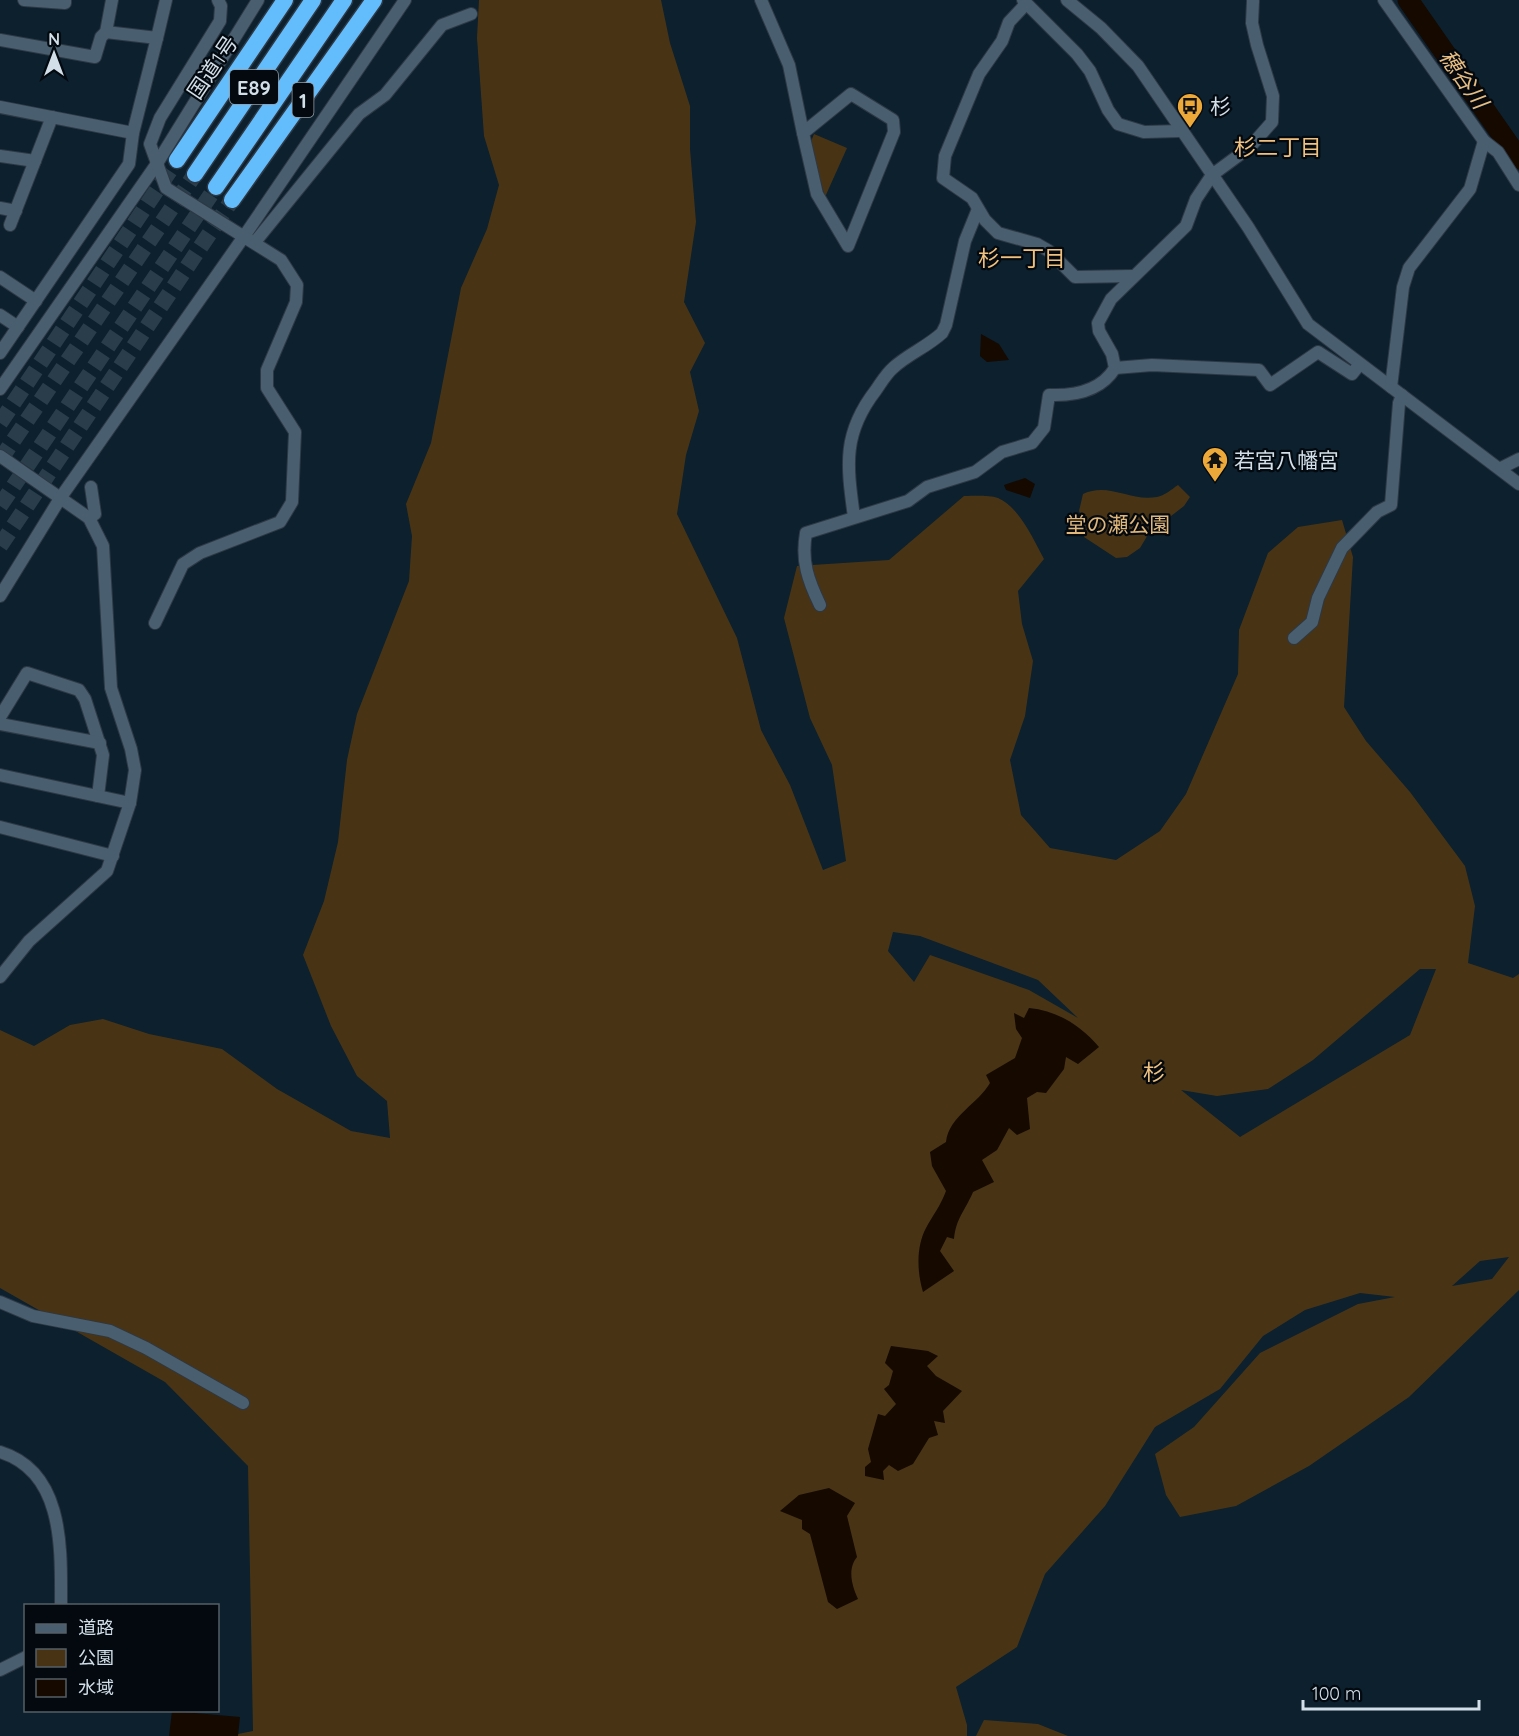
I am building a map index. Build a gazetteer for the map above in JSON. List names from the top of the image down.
{
  "streets": {
    "highway": ["国道1号", "E89", "1"]
  },
  "districts": ["杉二丁目", "杉一丁目", "杉"],
  "water": ["穂谷川"],
  "parks": ["堂の瀬公園"],
  "places": {
    "bus stop": ["杉"],
    "temple": ["若宮八幡宮"]
  },
  "legend": ["道路", "公園", "水域"],
  "scale_bar": "100 m",
  "north": "top"
}
